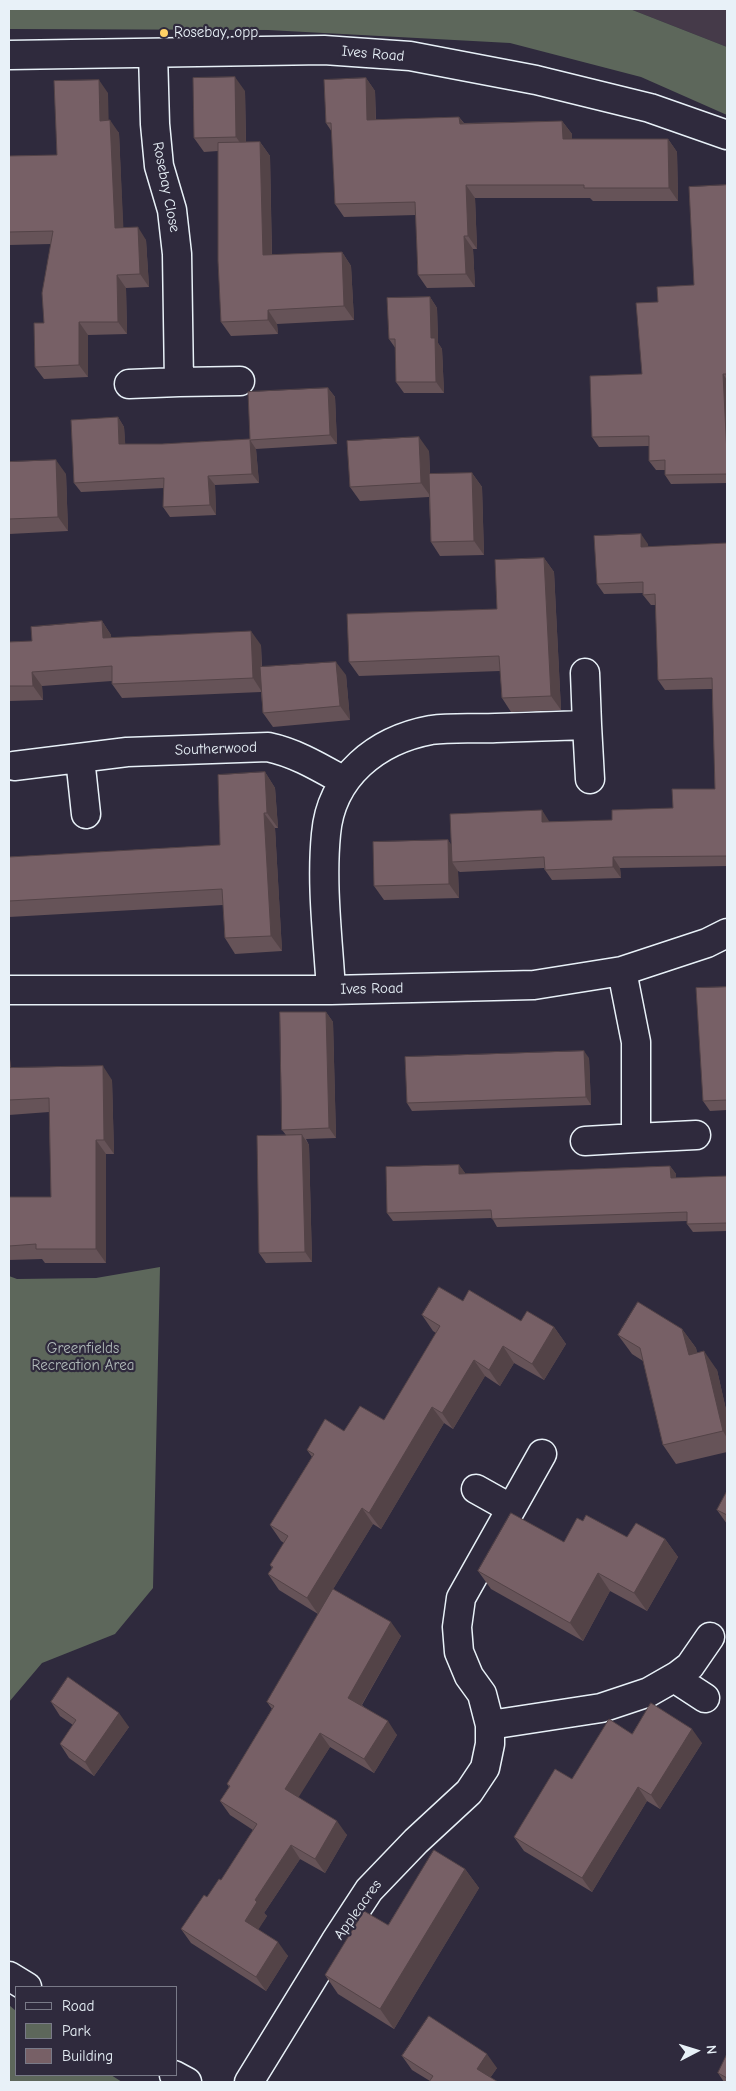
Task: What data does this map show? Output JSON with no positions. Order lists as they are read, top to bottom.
{
  "streets": {
    "street": [
      "Ives Road",
      "Rosebay Close",
      "Southerwood",
      "Appleacres"
    ]
  },
  "crossings": [
    ["Ives Road", "Rosebay Close"]
  ],
  "parks": ["Greenfields Recreation Area"],
  "places": ["Rosebay, opp"],
  "legend": ["Road", "Park", "Building"],
  "north": "right"
}
